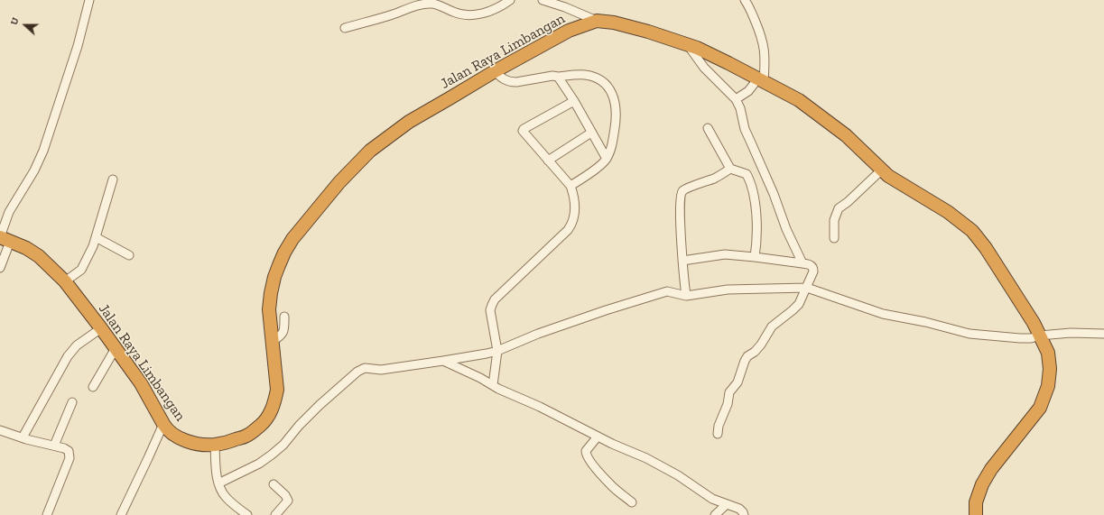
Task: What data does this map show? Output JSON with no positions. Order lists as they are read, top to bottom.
{
  "streets": {
    "highway": ["Jalan Raya Limbangan"]
  },
  "north": "left"
}
